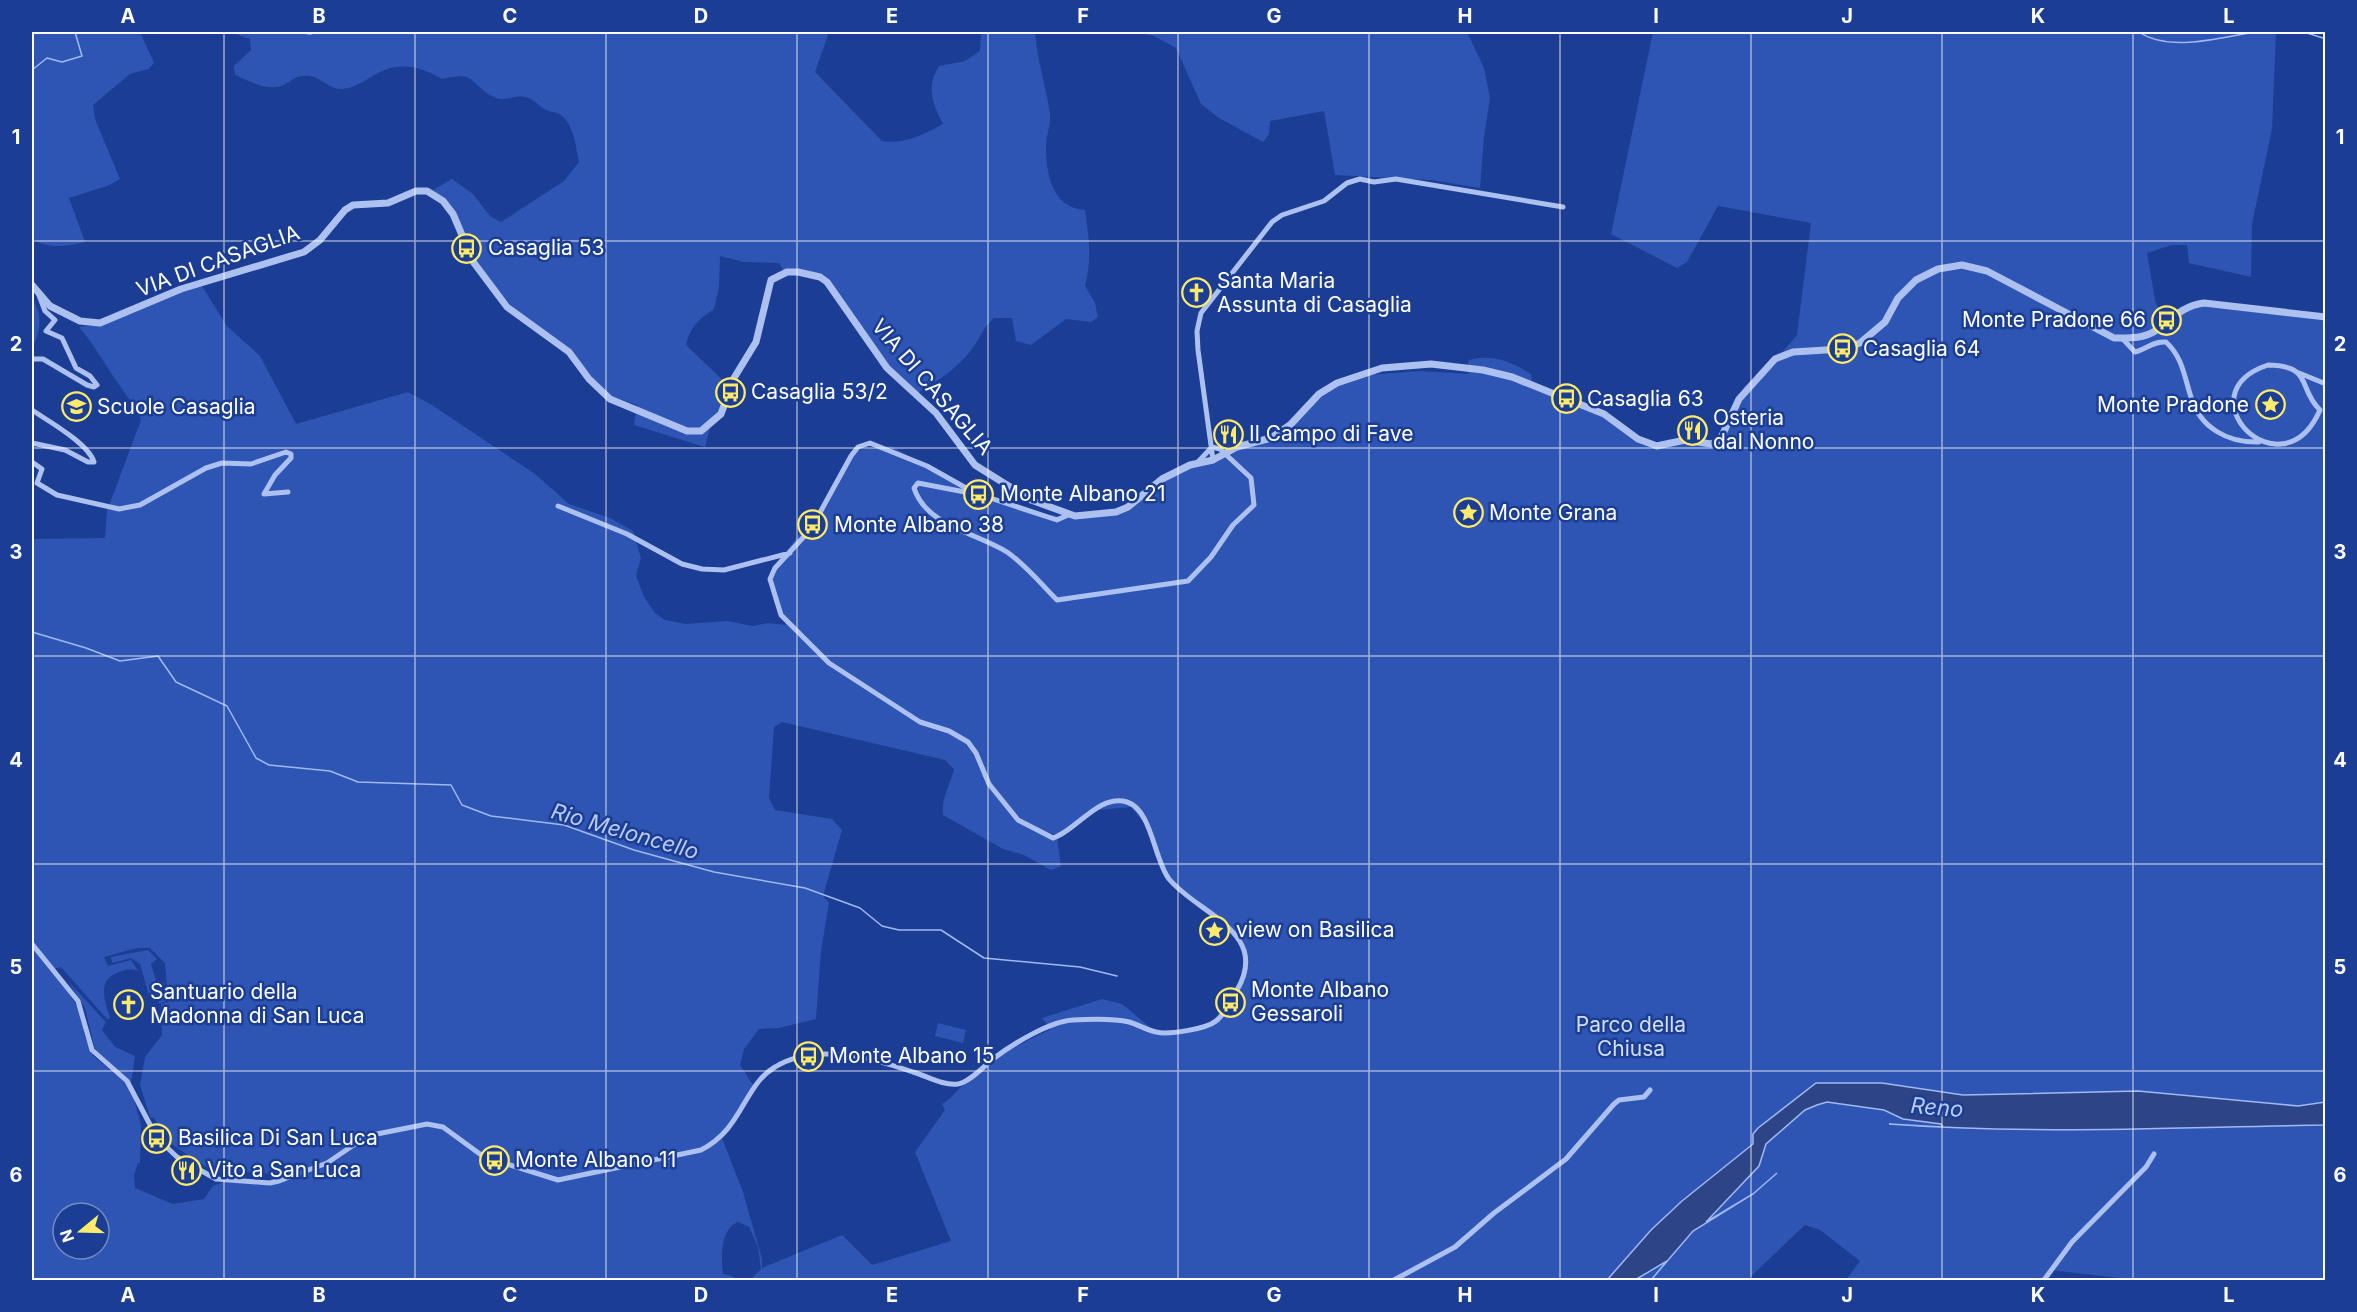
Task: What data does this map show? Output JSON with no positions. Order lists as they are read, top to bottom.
{
  "streets": {
    "street": ["VIA DI CASAGLIA"]
  },
  "water": ["Rio Meloncello", "Reno"],
  "parks": ["Parco della Chiusa"],
  "places": {
    "bus stop": [
      "Casaglia 53",
      "Monte Pradone 66",
      "Casaglia 64",
      "Casaglia 53/2",
      "Casaglia 63",
      "Monte Albano 21",
      "Monte Albano 38",
      "Monte Albano Gessaroli",
      "Monte Albano 15",
      "Basilica Di San Luca",
      "Monte Albano 11"
    ],
    "church": ["Santa Maria Assunta di Casaglia", "Santuario della Madonna di San Luca"],
    "place": ["Monte Pradone", "Monte Grana", "view on Basilica"],
    "school or university": ["Scuole Casaglia"],
    "restaurant": ["Osteria dal Nonno", "Il Campo di Fave", "Vito a San Luca"]
  },
  "north": "left",
  "grid": {
    "columns": [
      "A",
      "B",
      "C",
      "D",
      "E",
      "F",
      "G",
      "H",
      "I",
      "J",
      "K",
      "L"
    ],
    "rows": [
      "1",
      "2",
      "3",
      "4",
      "5",
      "6"
    ]
  }
}
